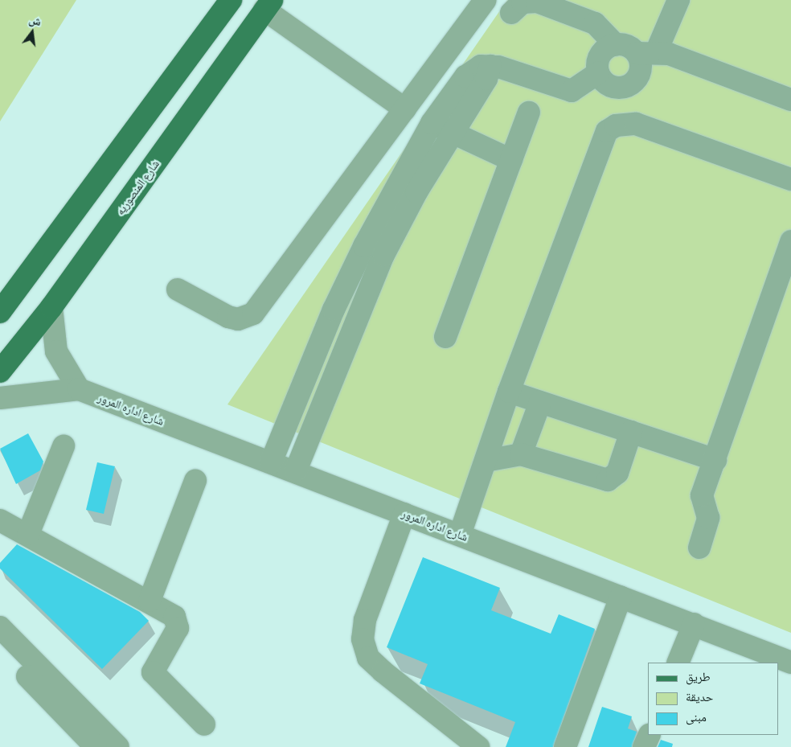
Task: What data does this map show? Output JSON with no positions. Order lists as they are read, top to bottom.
{
  "streets": {
    "main road": ["شارع المنصوريه"],
    "street": ["شارع اداره المرور"]
  },
  "legend": ["طريق", "حديقة", "مبنى"],
  "north": "top"
}
